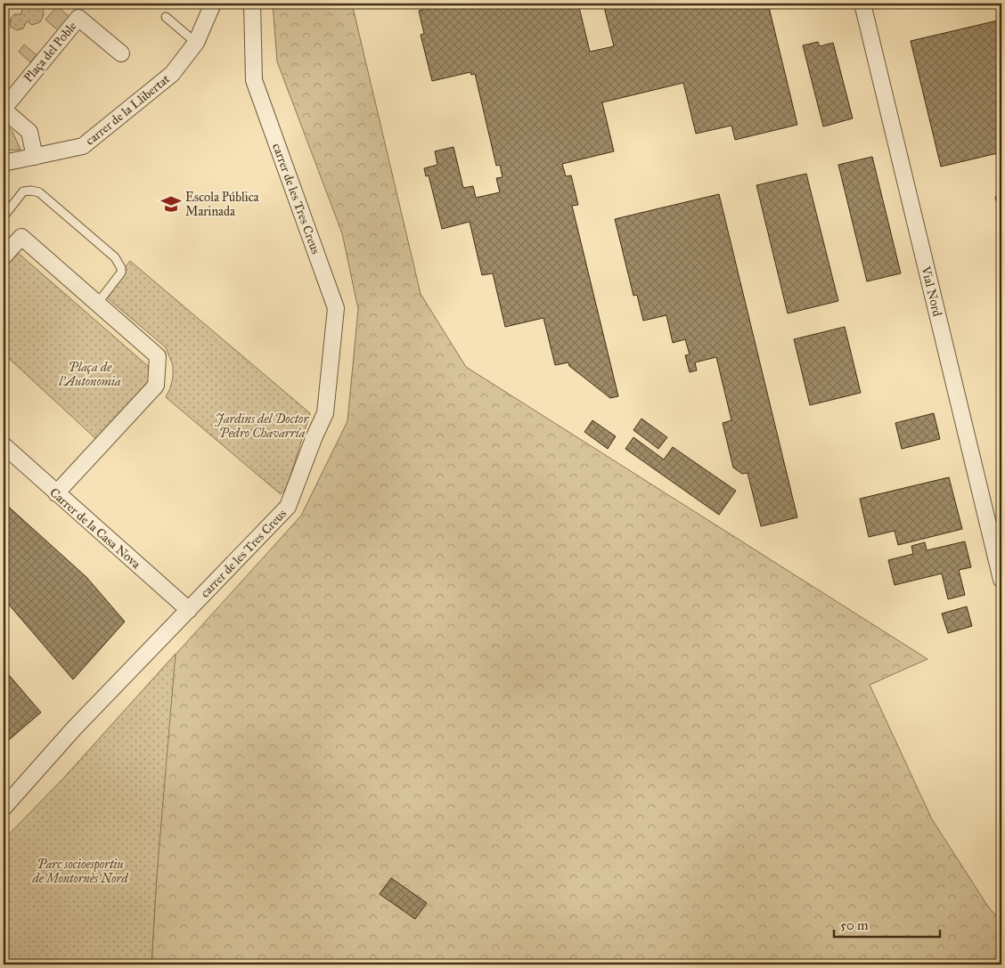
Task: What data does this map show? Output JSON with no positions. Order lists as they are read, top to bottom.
{
  "streets": {
    "street": [
      "Plaça del Poble",
      "carrer de la Llibertat",
      "carrer de les Tres Creus",
      "Vial Nord",
      "Carrer de la Casa Nova"
    ]
  },
  "crossings": [
    ["Plaça del Poble", "carrer de la Llibertat"],
    ["carrer de les Tres Creus", "Carrer de la Casa Nova"]
  ],
  "parks": ["Plaça de l'Autonomia", "Jardins del Doctor Pedro Chavarría", "Parc socioesportiu de Montornès Nord"],
  "places": {
    "school or university": ["Escola Pública Marinada"]
  },
  "scale_bar": "50 m"
}
